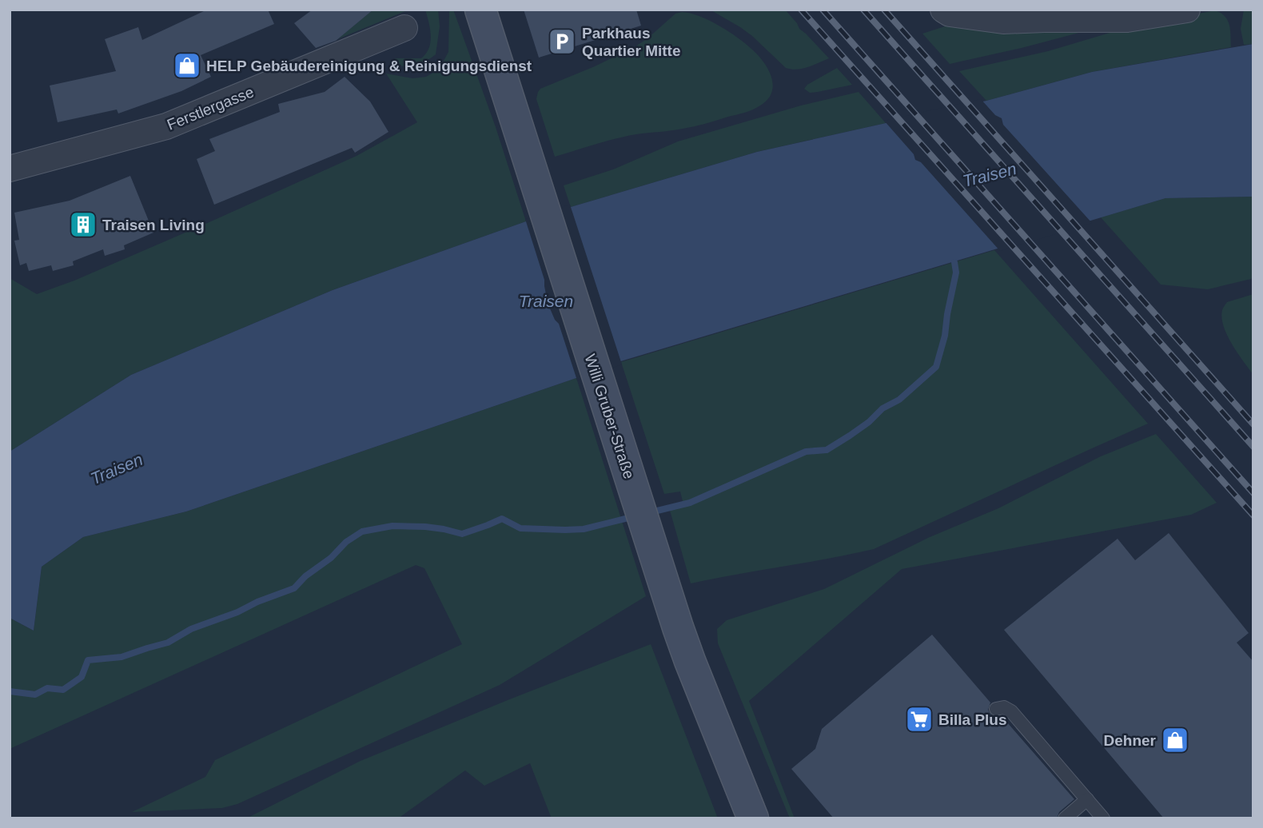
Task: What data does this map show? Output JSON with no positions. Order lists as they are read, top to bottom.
{
  "streets": {
    "street": ["Ferstlergasse", "Willi Gruber-Straße"]
  },
  "water": ["Traisen"],
  "places": {
    "parking": ["Parkhaus Quartier Mitte"],
    "shop": ["HELP Gebäudereinigung & Reinigungsdienst", "Dehner"],
    "building": ["Traisen Living"],
    "supermarket": ["Billa Plus"]
  }
}
